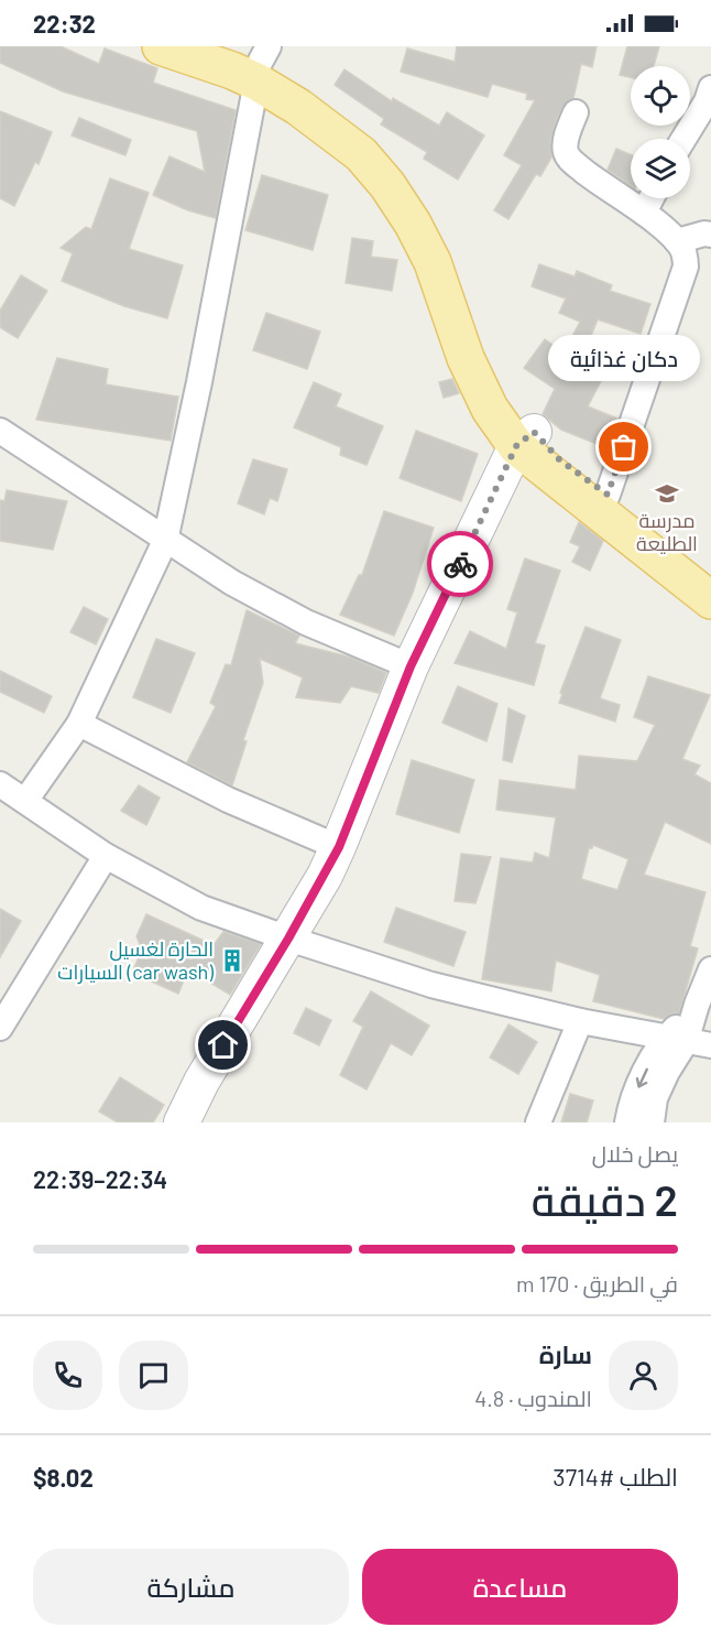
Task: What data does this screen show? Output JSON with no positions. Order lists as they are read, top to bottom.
{
  "places": {
    "other": ["دكان غذائية"],
    "school or university": ["مدرسة الطليعة"],
    "building": ["الحارة لغسيل السيارات (car wash)"]
  },
  "page": {
    "status": "22:32",
    "bubble": "دكان غذائية",
    "heading": ["2 دقيقة", "يصل خلال", "22:34–22:39"],
    "panel": [
      "سارة",
      "المندوب · 4.8",
      "الطلب #3714",
      "$8.02"
    ],
    "bar": "في الطريق · 170 m",
    "buttons": ["مساعدة", "مشاركة"]
  }
}
